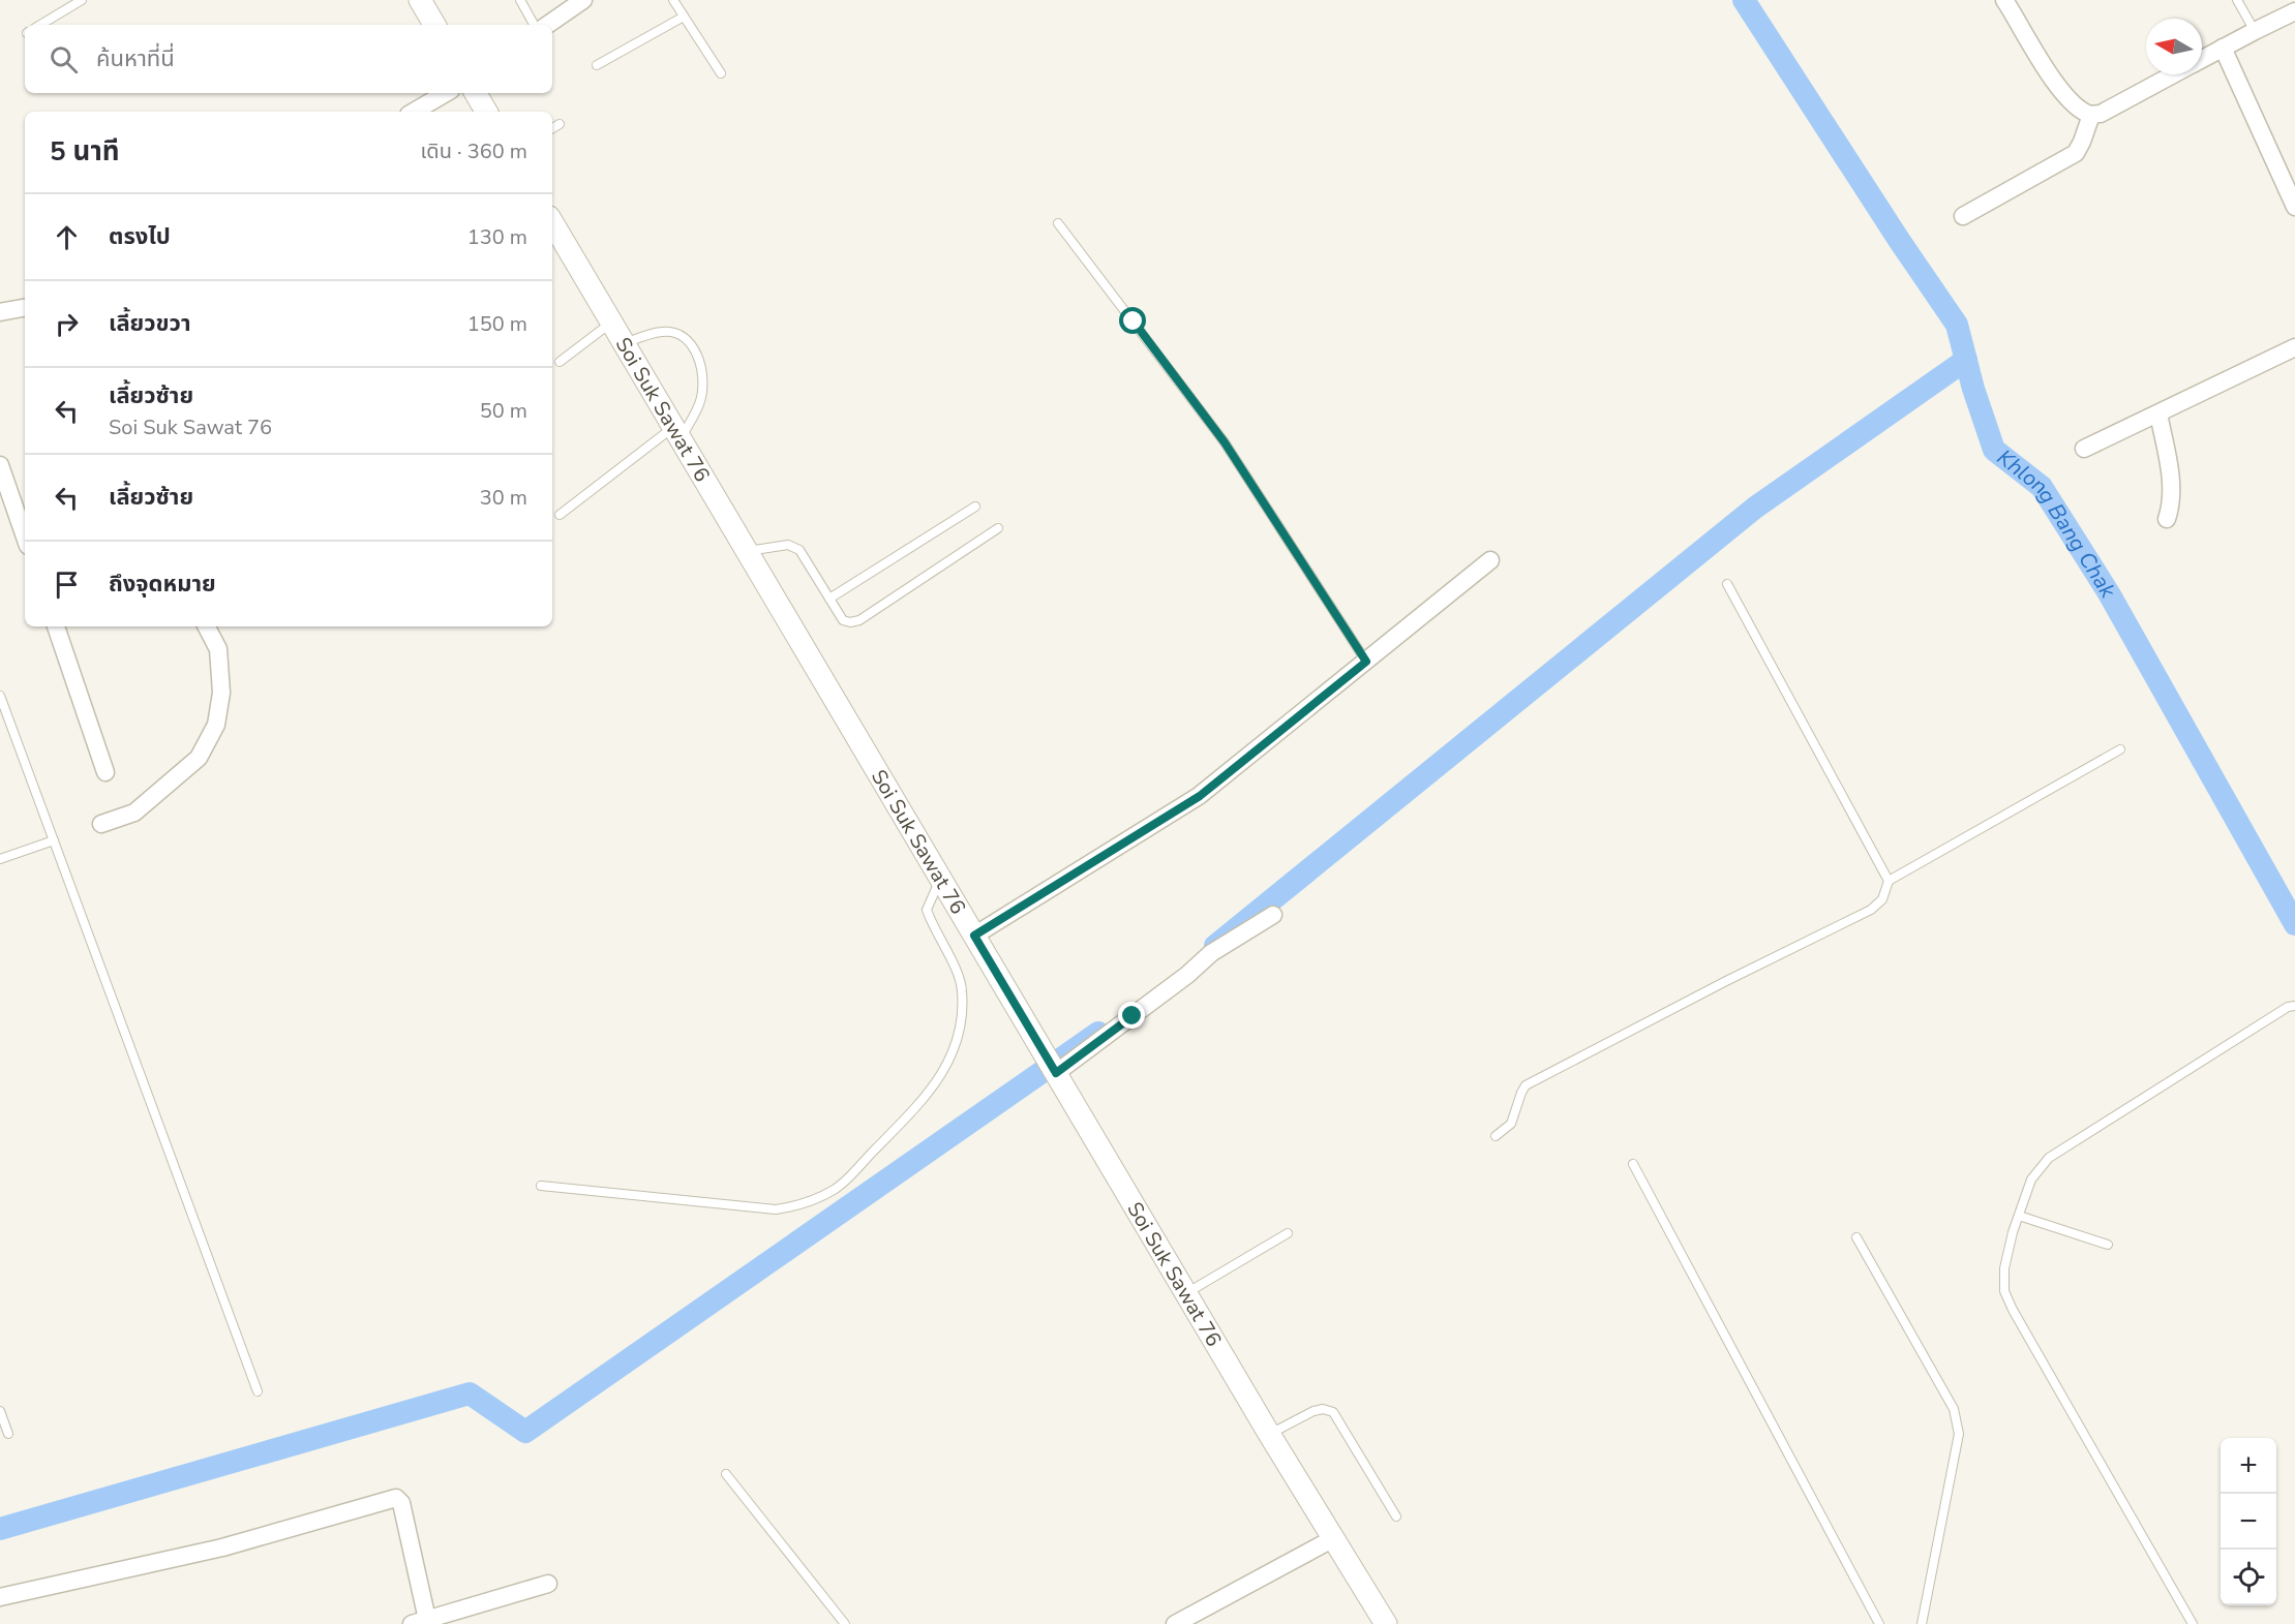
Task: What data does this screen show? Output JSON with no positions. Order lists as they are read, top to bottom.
{
  "streets": {
    "street": ["Soi Suk Sawat 76"]
  },
  "water": ["Khlong Bang Chak"],
  "north": "left",
  "page": {
    "search": "ค้นหาที่นี่",
    "heading": ["5 นาที", "เดิน · 360 m"],
    "list": [
      ["ตรงไป", "130 m"],
      ["เลี้ยวขวา", "150 m"],
      ["เลี้ยวซ้าย", "Soi Suk Sawat 76", "50 m"],
      ["เลี้ยวซ้าย", "30 m"],
      "ถึงจุดหมาย"
    ],
    "map_buttons": ["+", "−"]
  }
}
